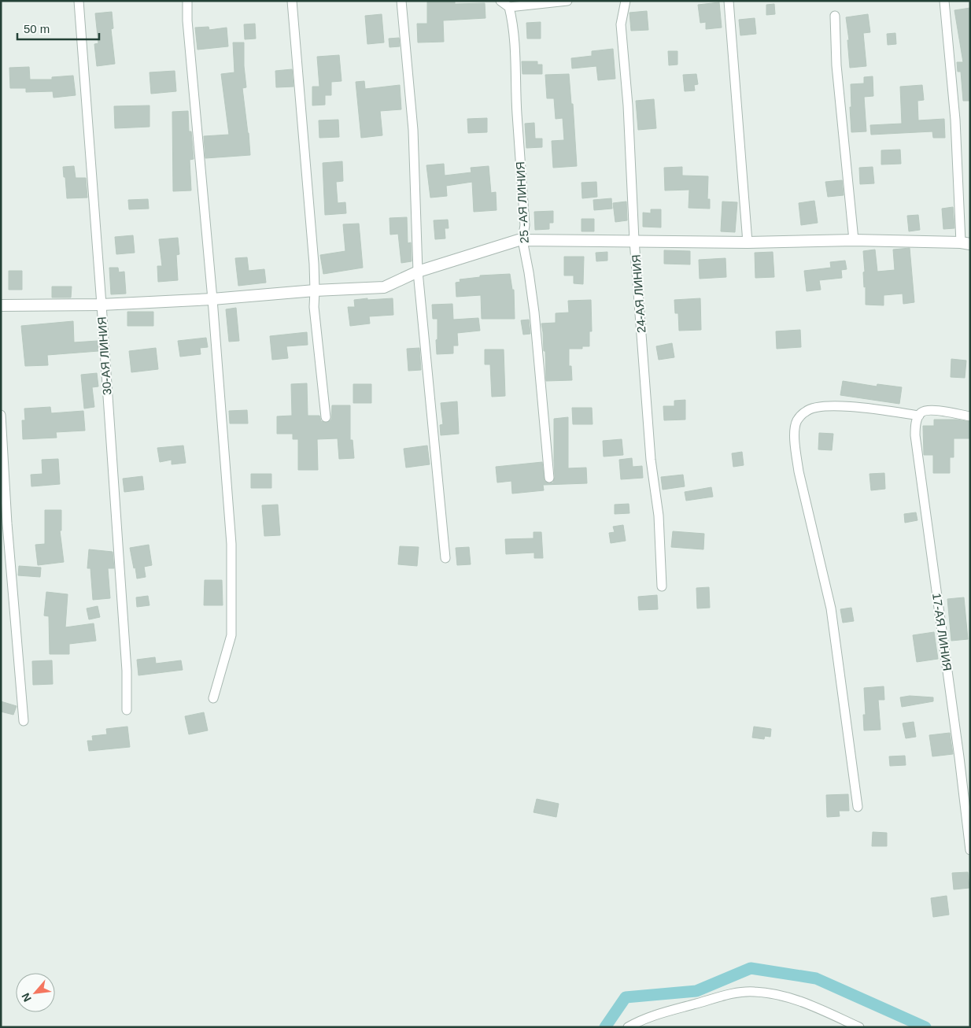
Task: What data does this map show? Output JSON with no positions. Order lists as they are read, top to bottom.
{
  "streets": {
    "street": [
      "25 -АЯ ЛИНИЯ",
      "24-АЯ ЛИНИЯ",
      "30-АЯ ЛИНИЯ",
      "17-АЯ ЛИНИЯ"
    ]
  },
  "scale_bar": "50 m",
  "north": "bottom left"
}
